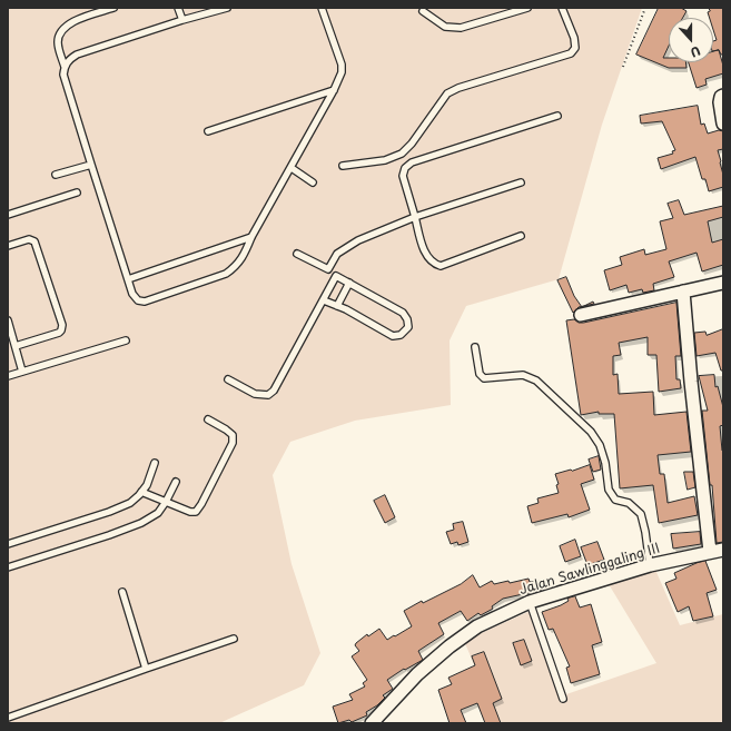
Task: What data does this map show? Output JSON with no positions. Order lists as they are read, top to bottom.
{
  "streets": {
    "street": ["Jalan Sawlinggaling III"]
  },
  "north": "bottom"
}
